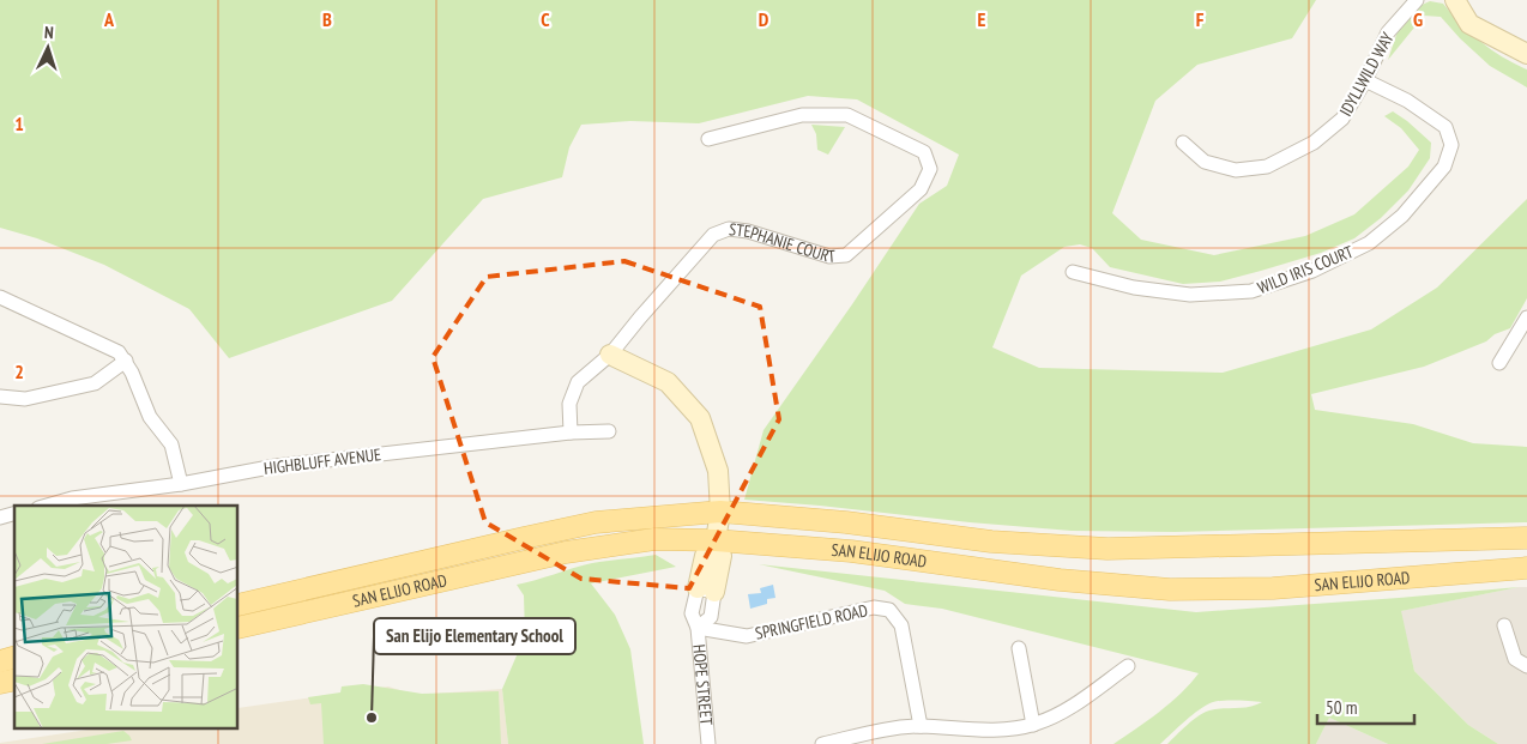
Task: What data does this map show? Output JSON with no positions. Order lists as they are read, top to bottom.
{
  "streets": {
    "main road": ["SAN ELIJO ROAD"],
    "street": [
      "IDYLLWILD WAY",
      "STEPHANIE COURT",
      "WILD IRIS COURT",
      "HIGHBLUFF AVENUE",
      "SPRINGFIELD ROAD",
      "HOPE STREET"
    ]
  },
  "crossings": [
    ["IDYLLWILD WAY", "WILD IRIS COURT"],
    ["STEPHANIE COURT", "HIGHBLUFF AVENUE"],
    ["SAN ELIJO ROAD", "HOPE STREET"],
    ["SPRINGFIELD ROAD", "HOPE STREET"]
  ],
  "places": ["San Elijo Elementary School"],
  "scale_bar": "50 m",
  "north": "top",
  "grid": {
    "columns": [
      "A",
      "B",
      "C",
      "D",
      "E",
      "F",
      "G"
    ],
    "rows": ["1", "2"]
  }
}
